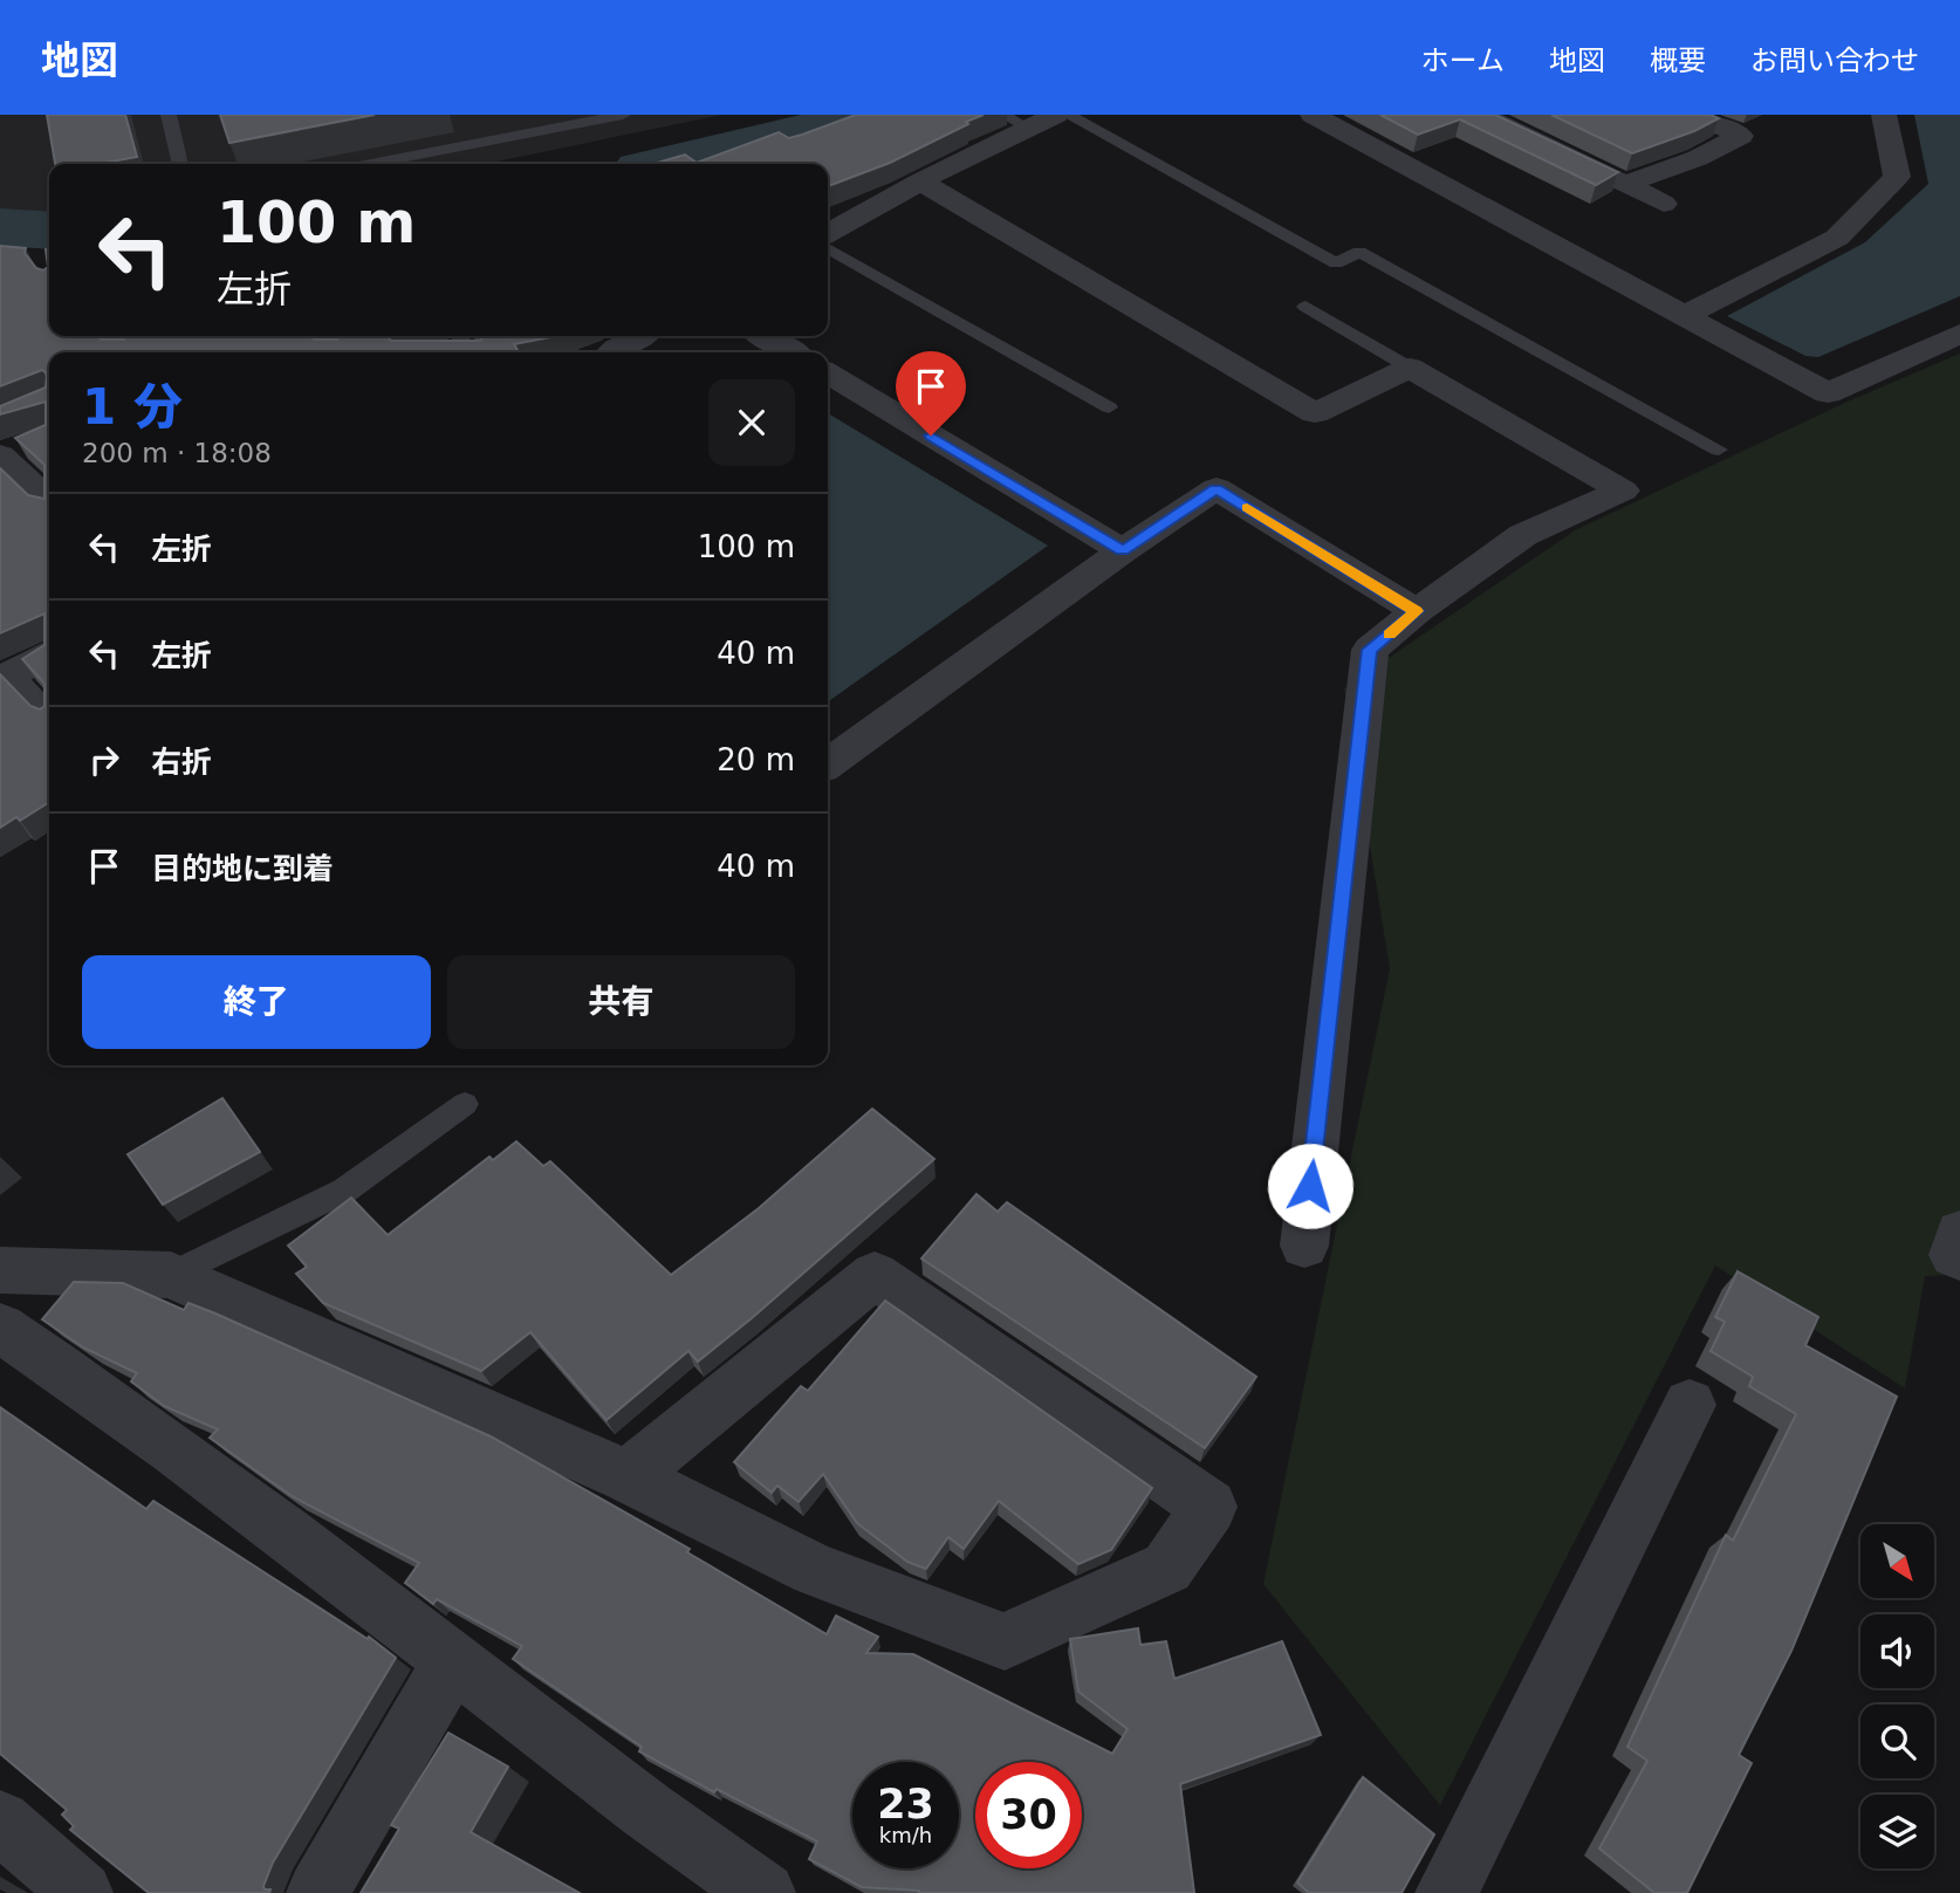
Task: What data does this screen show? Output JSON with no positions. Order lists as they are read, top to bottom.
{
  "north": "bottom right",
  "page": {
    "header": "地図",
    "nav": [
      "ホーム",
      "地図",
      "概要",
      "お問い合わせ"
    ],
    "turn": ["100 m", "左折"],
    "heading": ["1 分", "200 m · 18:08"],
    "list": [
      {
        "name": "左折",
        "value": "100 m"
      },
      {
        "name": "左折",
        "value": "40 m"
      },
      {
        "name": "右折",
        "value": "20 m"
      },
      {
        "name": "目的地に到着",
        "value": "40 m"
      }
    ],
    "buttons": ["終了", "共有"],
    "speed": "23 km/h",
    "limit": "30"
  }
}
